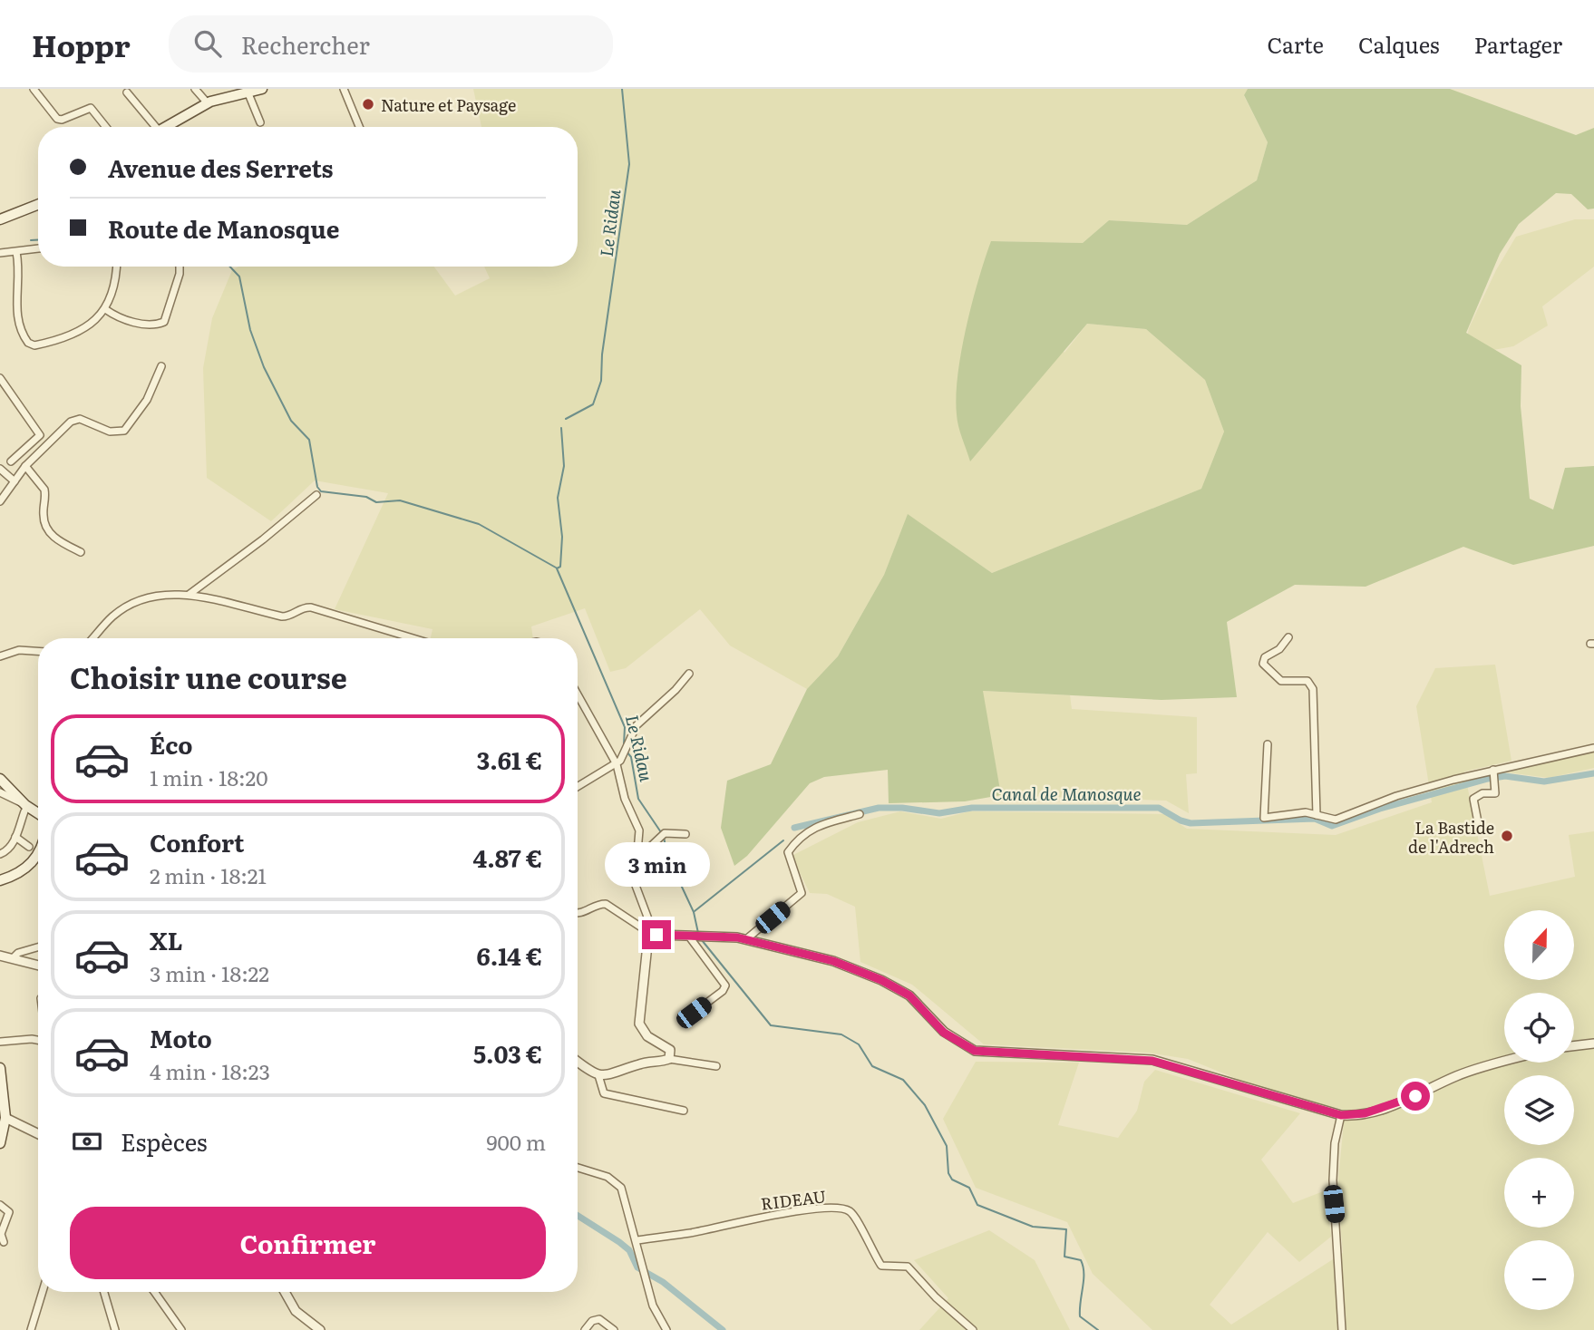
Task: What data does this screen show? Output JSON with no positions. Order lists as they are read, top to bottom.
{
  "streets": {
    "street": ["RIDEAU"]
  },
  "water": ["Le Ridau", "Canal de Manosque"],
  "places": ["Nature et Paysage", "La Bastide de l'Adrech"],
  "north": "top",
  "page": {
    "header": "Hoppr",
    "search": "Rechercher",
    "nav": ["Carte", "Calques", "Partager"],
    "banner": ["Avenue des Serrets", "Route de Manosque"],
    "heading": "Choisir une course",
    "list": [
      {
        "name": "Éco",
        "note": "1 min · 18:20",
        "value": "3.61 €"
      },
      {
        "name": "Confort",
        "note": "2 min · 18:21",
        "value": "4.87 €"
      },
      {
        "name": "XL",
        "note": "3 min · 18:22",
        "value": "6.14 €"
      },
      {
        "name": "Moto",
        "note": "4 min · 18:23",
        "value": "5.03 €"
      }
    ],
    "bubble": "3 min",
    "map_buttons": ["+", "−"],
    "pay": ["Espèces", "900 m"],
    "buttons": "Confirmer"
  }
}
